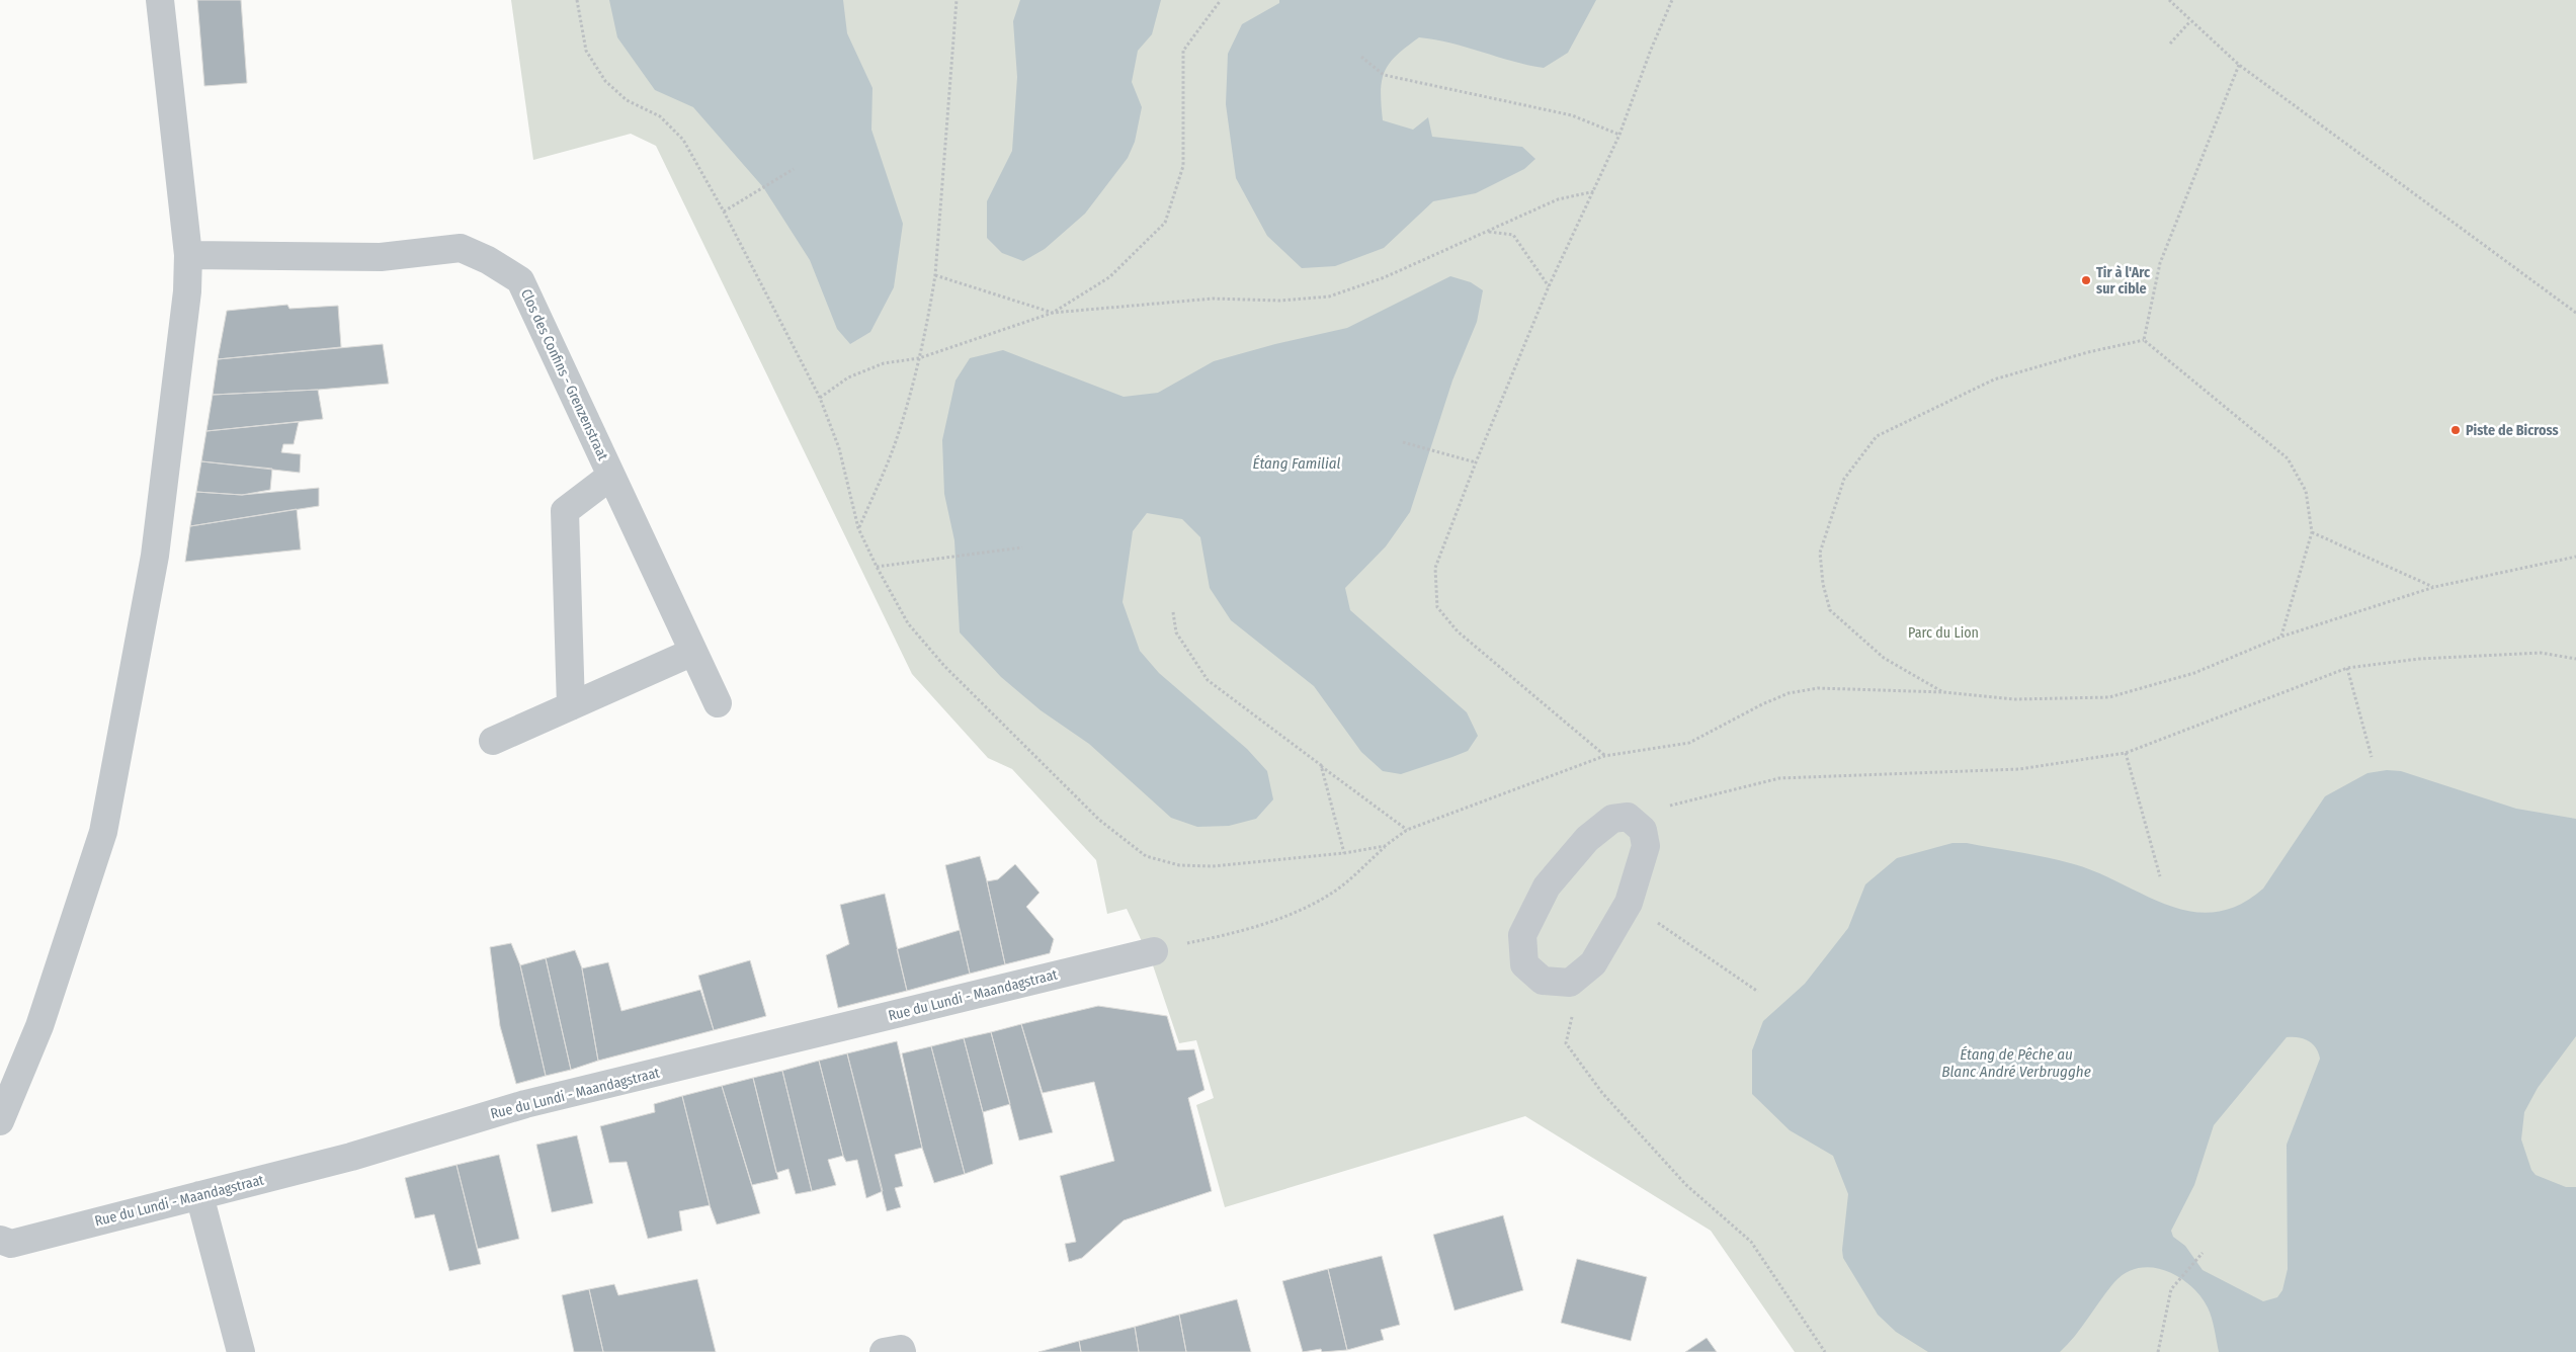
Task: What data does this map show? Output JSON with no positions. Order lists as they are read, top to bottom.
{
  "streets": {
    "street": ["Clos des Confins - Grenzenstraat", "Rue du Lundi - Maandagstraat"]
  },
  "water": ["Étang Familial", "Étang de Pêche au Blanc André Verbrugghe"],
  "parks": ["Parc du Lion"],
  "places": ["Tir à l'Arc sur cible", "Piste de Bicross"]
}
